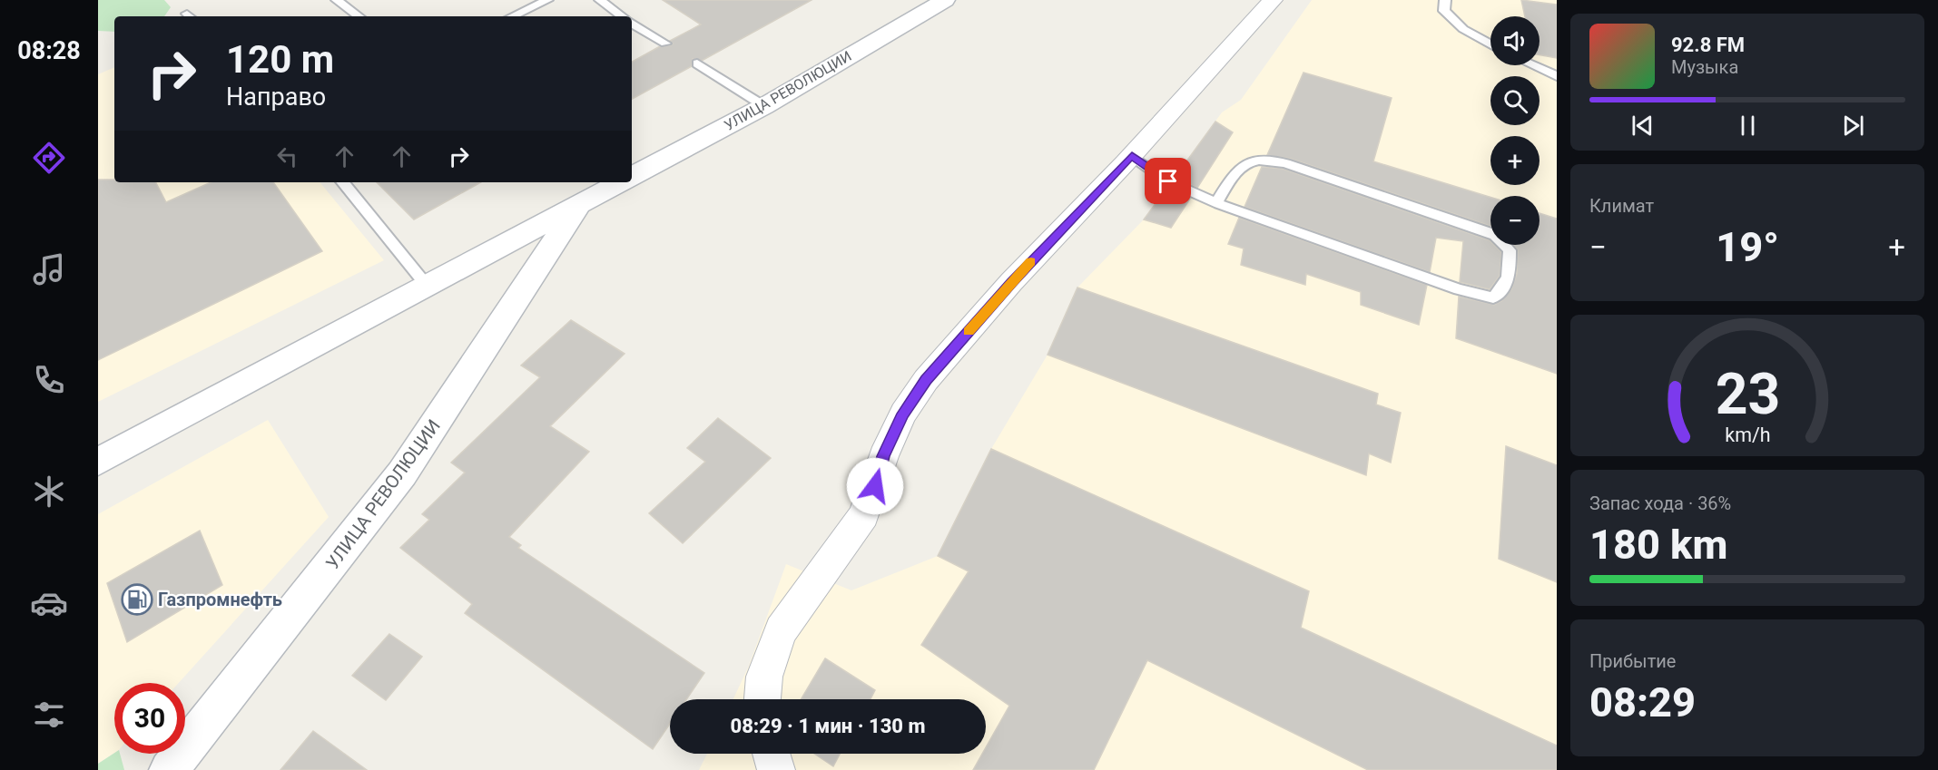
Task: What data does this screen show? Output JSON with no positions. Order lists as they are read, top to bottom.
{
  "streets": {
    "main road": ["УЛИЦА РЕВОЛЮЦИИ"]
  },
  "places": {
    "fuel station": ["Газпромнефть"]
  },
  "page": {
    "tabs": "08:28",
    "map_buttons": ["+", "−"],
    "turn": ["120 m", "Направо"],
    "song": ["92.8 FM", "Музыка"],
    "tile": [
      "Климат",
      ["Запас хода · 36%", "180 km"],
      ["Прибытие", "08:29"]
    ],
    "heat": ["−", "19°", "+"],
    "limit": "30",
    "trip": "08:29 · 1 мин · 130 m",
    "gauge": ["23", "km/h"]
  }
}
